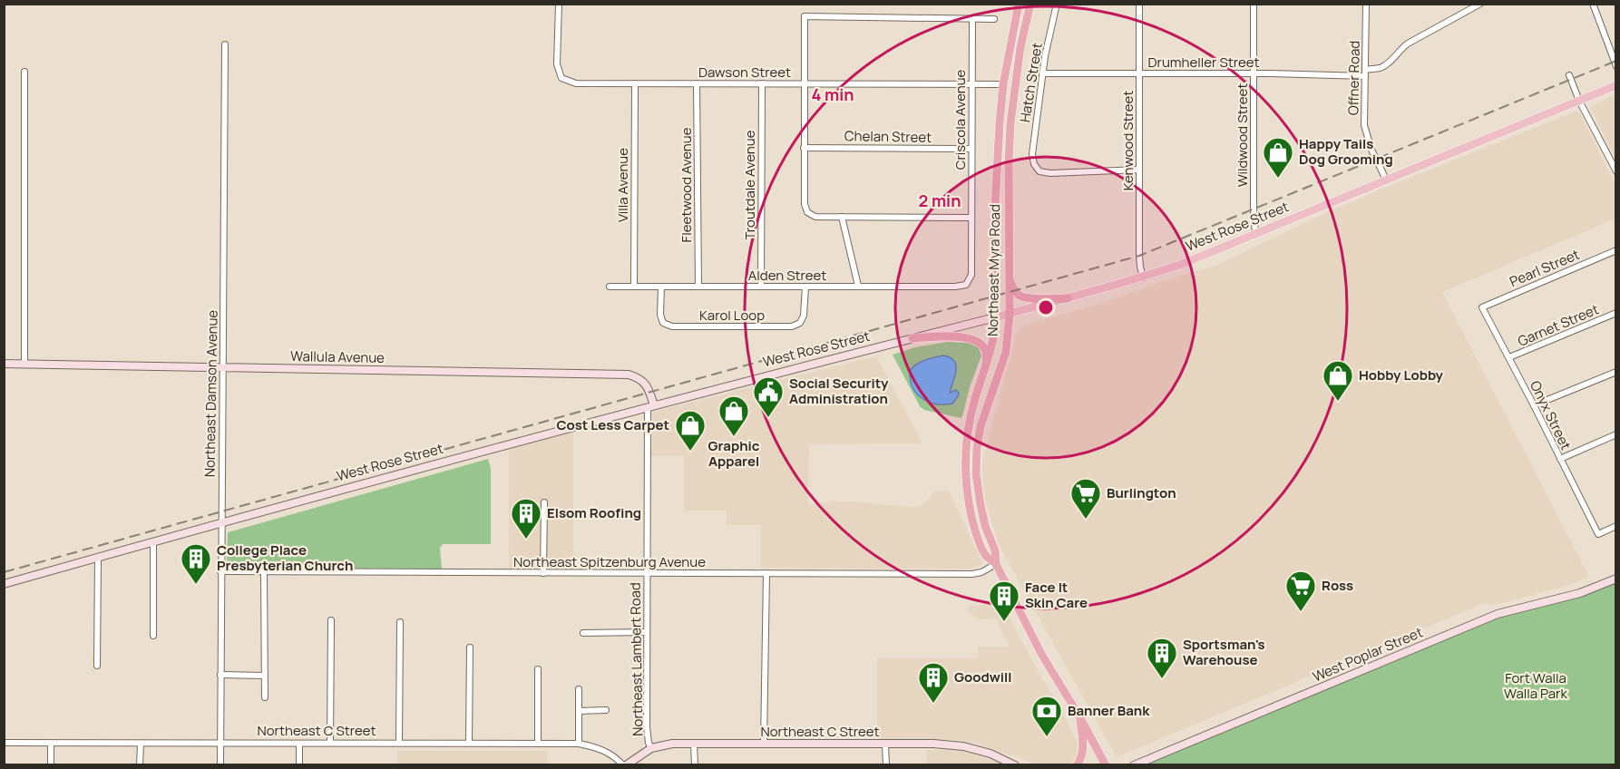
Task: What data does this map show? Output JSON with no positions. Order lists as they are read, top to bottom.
{
  "streets": {
    "highway": ["Northeast Myra Road"],
    "main road": [
      "West Rose Street",
      "Wallula Avenue",
      "West Poplar Street",
      "Northeast C Street"
    ],
    "street": [
      "Drumheller Street",
      "Dawson Street",
      "Offner Road",
      "Hatch Street",
      "Criscola Avenue",
      "Wildwood Street",
      "Chelan Street",
      "Kenwood Street",
      "Villa Avenue",
      "Fleetwood Avenue",
      "Troutdale Avenue",
      "Pearl Street",
      "Alden Street",
      "Karol Loop",
      "Garnet Street",
      "Northeast Damson Avenue",
      "Onyx Street",
      "Northeast Spitzenburg Avenue",
      "Northeast Lambert Road"
    ]
  },
  "crossings": [
    ["Drumheller Street", "Offner Road"],
    ["Drumheller Street", "Hatch Street"],
    ["Drumheller Street", "Wildwood Street"],
    ["Drumheller Street", "Kenwood Street"],
    ["Dawson Street", "Criscola Avenue"],
    ["Dawson Street", "Villa Avenue"],
    ["Dawson Street", "Fleetwood Avenue"],
    ["Dawson Street", "Troutdale Avenue"],
    ["Dawson Street", "Northeast Myra Road"],
    ["Offner Road", "West Rose Street"],
    ["Hatch Street", "Kenwood Street"],
    ["Criscola Avenue", "Chelan Street"],
    ["Criscola Avenue", "Alden Street"],
    ["Wildwood Street", "West Rose Street"],
    ["Kenwood Street", "West Rose Street"],
    ["Villa Avenue", "Alden Street"],
    ["Fleetwood Avenue", "Alden Street"],
    ["Troutdale Avenue", "Alden Street"],
    ["West Rose Street", "Northeast Myra Road"],
    ["West Rose Street", "Wallula Avenue"],
    ["West Rose Street", "Northeast Damson Avenue"],
    ["West Rose Street", "Northeast Lambert Road"],
    ["Pearl Street", "Onyx Street"],
    ["Northeast Myra Road", "Northeast Spitzenburg Avenue"],
    ["Alden Street", "Karol Loop"],
    ["Garnet Street", "Onyx Street"],
    ["Wallula Avenue", "Northeast Damson Avenue"],
    ["Wallula Avenue", "Northeast Lambert Road"],
    ["Northeast Damson Avenue", "Northeast Spitzenburg Avenue"],
    ["Northeast Damson Avenue", "Northeast C Street"],
    ["Northeast Spitzenburg Avenue", "Northeast Lambert Road"],
    ["Northeast Lambert Road", "Northeast C Street"]
  ],
  "parks": ["Fort Walla Walla Park"],
  "places": {
    "shop": [
      "Happy Tails Dog Grooming",
      "Hobby Lobby",
      "Graphic Apparel",
      "Cost Less Carpet"
    ],
    "public building": ["Social Security Administration"],
    "supermarket": ["Burlington", "Ross"],
    "building": [
      "Elsom Roofing",
      "College Place Presbyterian Church",
      "Face It Skin Care",
      "Sportsman's Warehouse",
      "Goodwill"
    ],
    "bank": ["Banner Bank"]
  },
  "rings": ["4 min", "2 min"]
}
